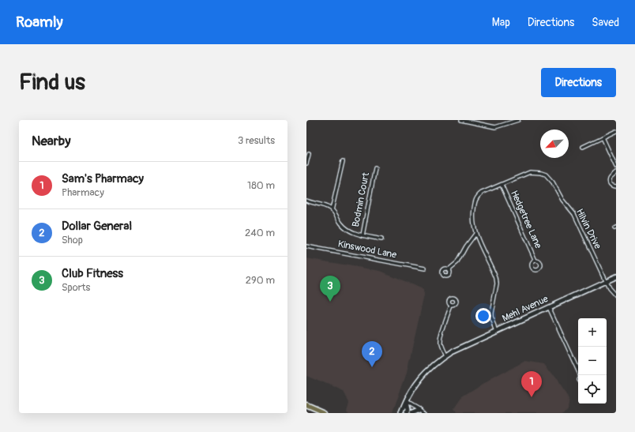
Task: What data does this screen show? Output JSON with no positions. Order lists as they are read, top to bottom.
{
  "streets": {
    "street": [
      "Bodmin Court",
      "Hedgetree Lane",
      "Hilvin Drive",
      "Kinswood Lane",
      "Mehl Avenue"
    ]
  },
  "crossings": [
    ["Hedgetree Lane", "Hilvin Drive"],
    ["Hilvin Drive", "Mehl Avenue"]
  ],
  "north": "bottom left",
  "page": {
    "header": "Roamly",
    "nav": ["Map", "Directions", "Saved"],
    "buttons": "Directions",
    "title": "Find us",
    "heading": ["Nearby", "3 results"],
    "list": [
      {
        "mark": "1",
        "name": "Sam's Pharmacy",
        "note": "Pharmacy",
        "value": "180 m"
      },
      {
        "mark": "2",
        "name": "Dollar General",
        "note": "Shop",
        "value": "240 m"
      },
      {
        "mark": "3",
        "name": "Club Fitness",
        "note": "Sports",
        "value": "290 m"
      }
    ],
    "pins": ["3", "2", "1"],
    "map_buttons": ["+", "−"]
  }
}
